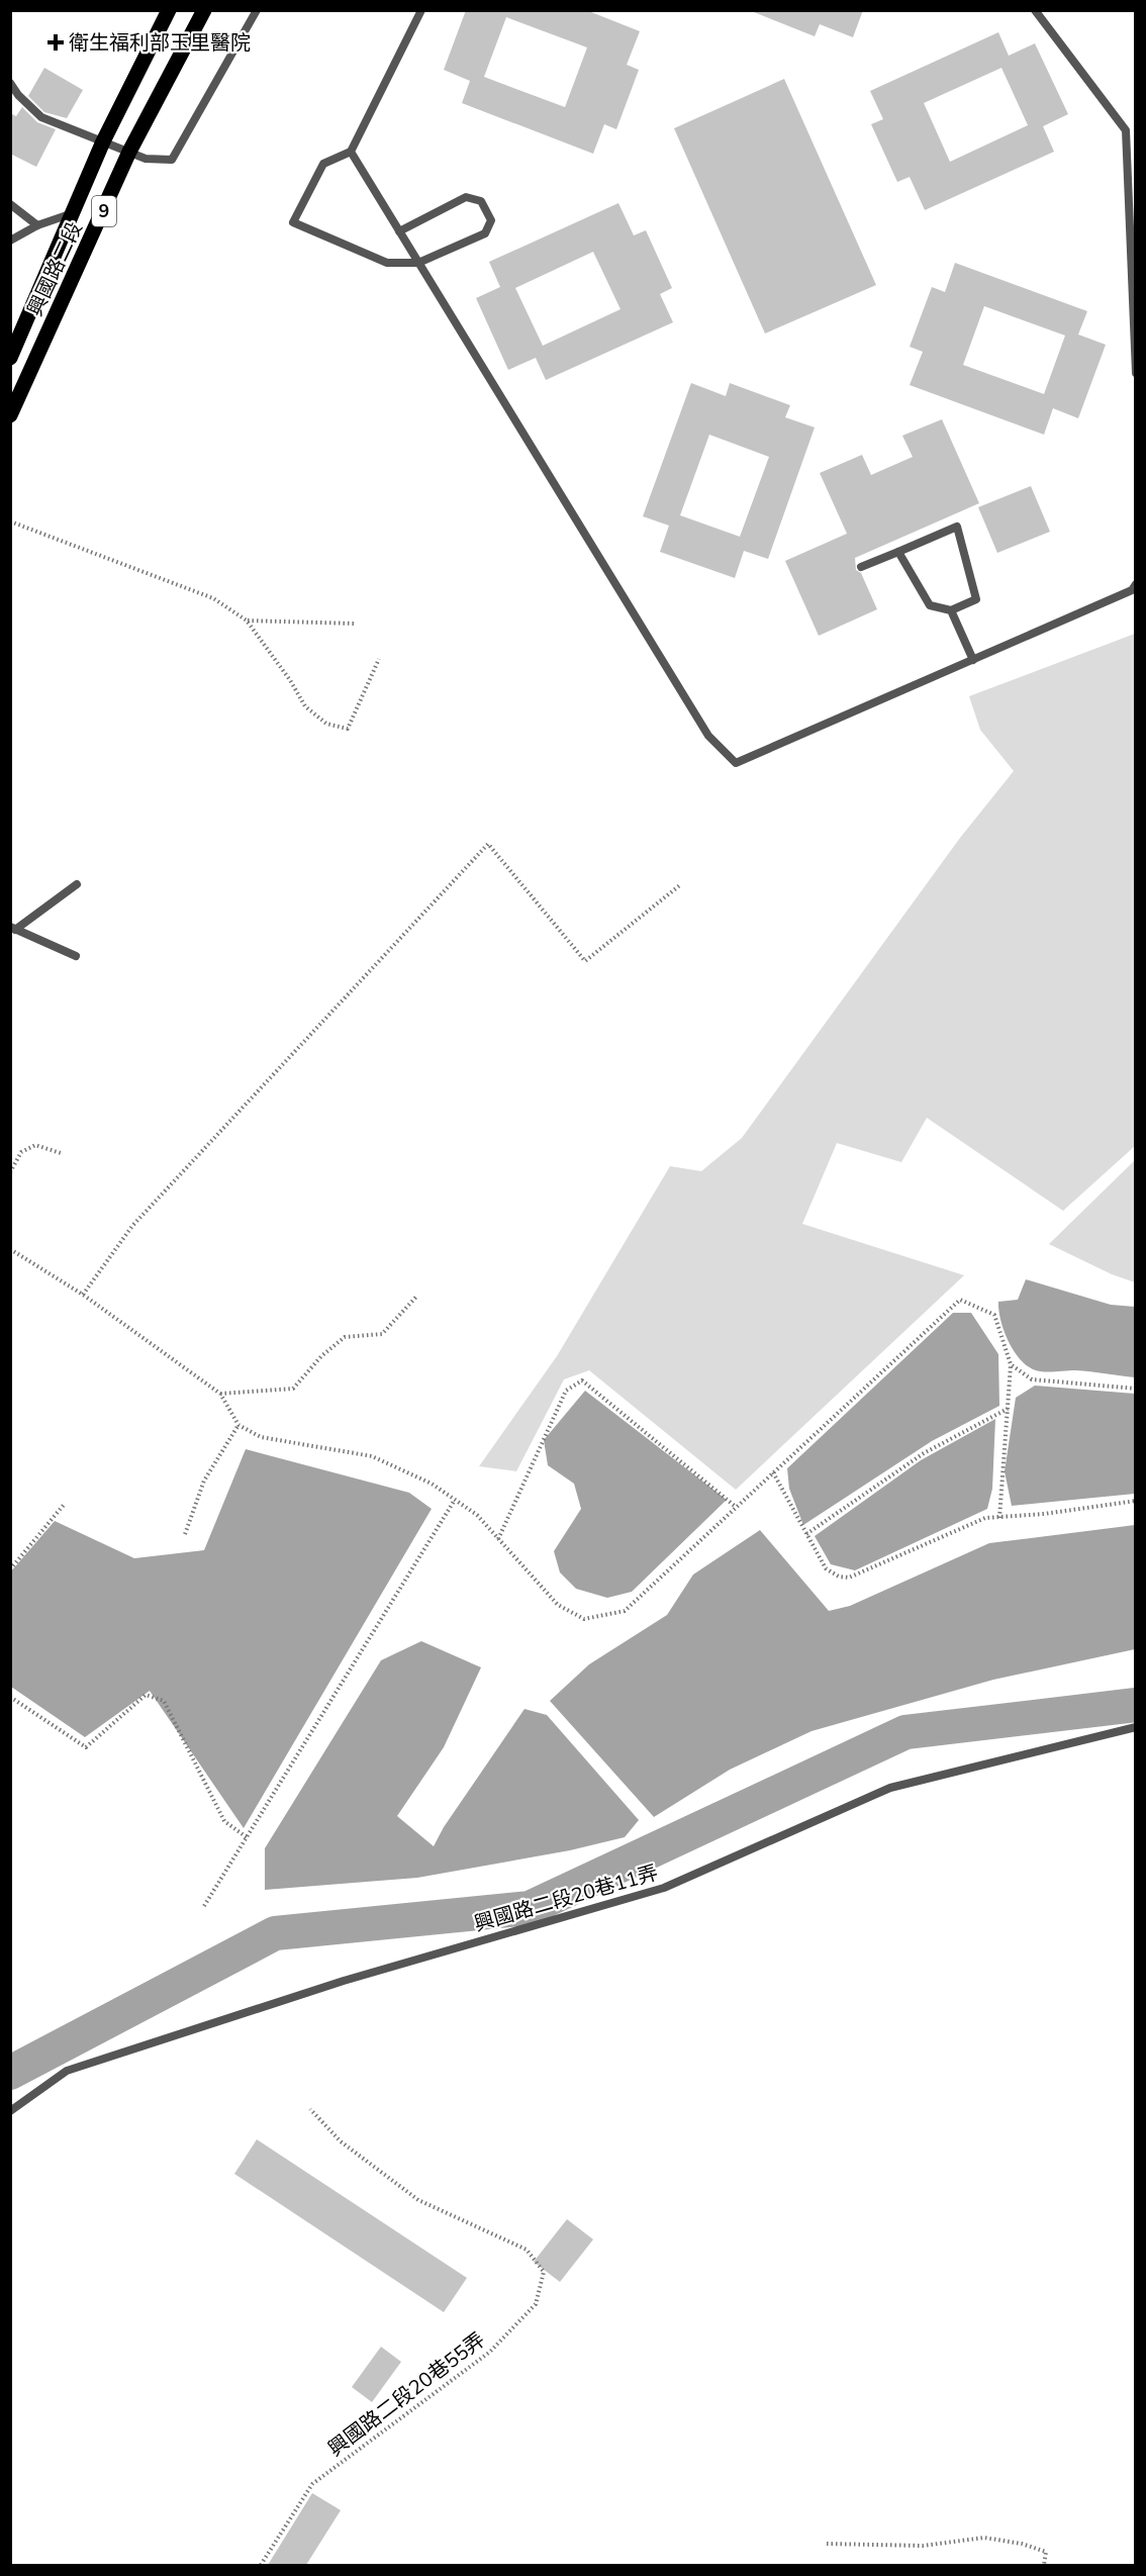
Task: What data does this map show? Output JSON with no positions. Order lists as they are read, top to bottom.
{
  "streets": {
    "main road": ["9", "興國路二段"],
    "lane": ["興國路二段20巷11弄"],
    "path": ["興國路二段20巷55弄"]
  },
  "places": {
    "health": ["衛生福利部玉里醫院"]
  }
}
